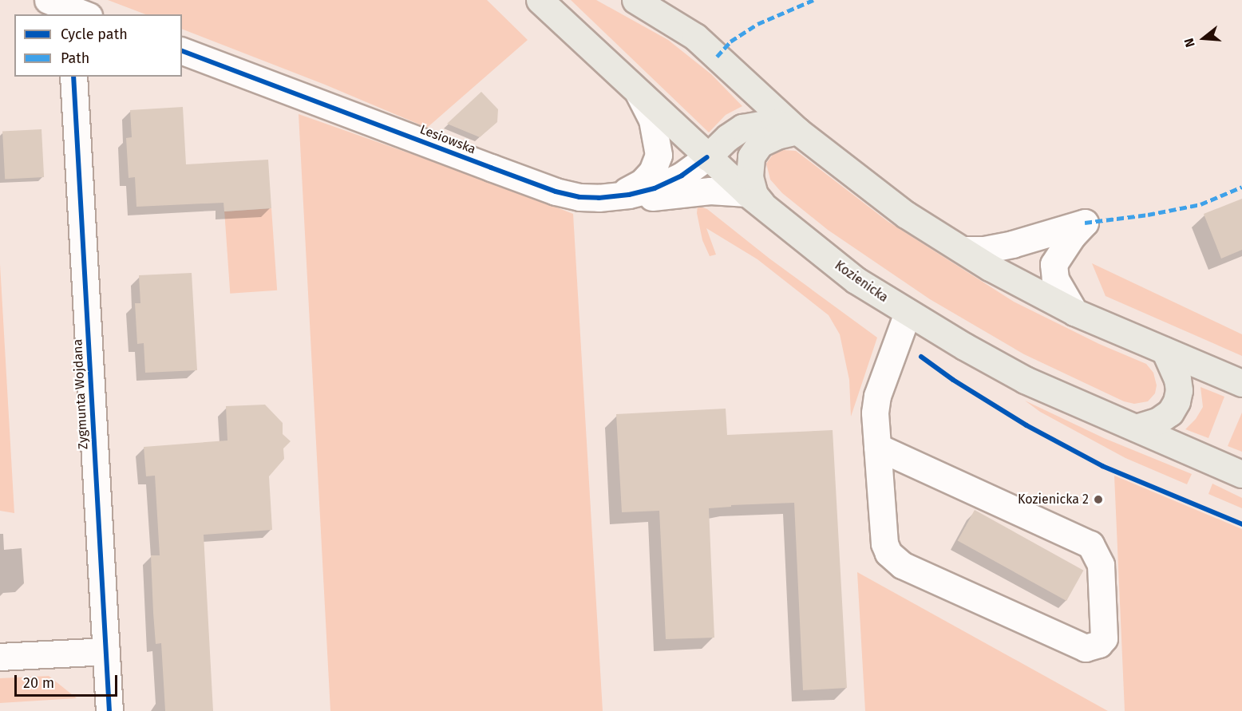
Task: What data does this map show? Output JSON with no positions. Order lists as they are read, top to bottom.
{
  "streets": {
    "main road": ["Kozienicka"],
    "street": ["Lesiowska", "Zygmunta Wojdana"]
  },
  "crossings": [
    ["Lesiowska", "Kozienicka"]
  ],
  "places": ["Kozienicka 2"],
  "legend": ["Cycle path", "Path"],
  "scale_bar": "20 m",
  "north": "left"
}
